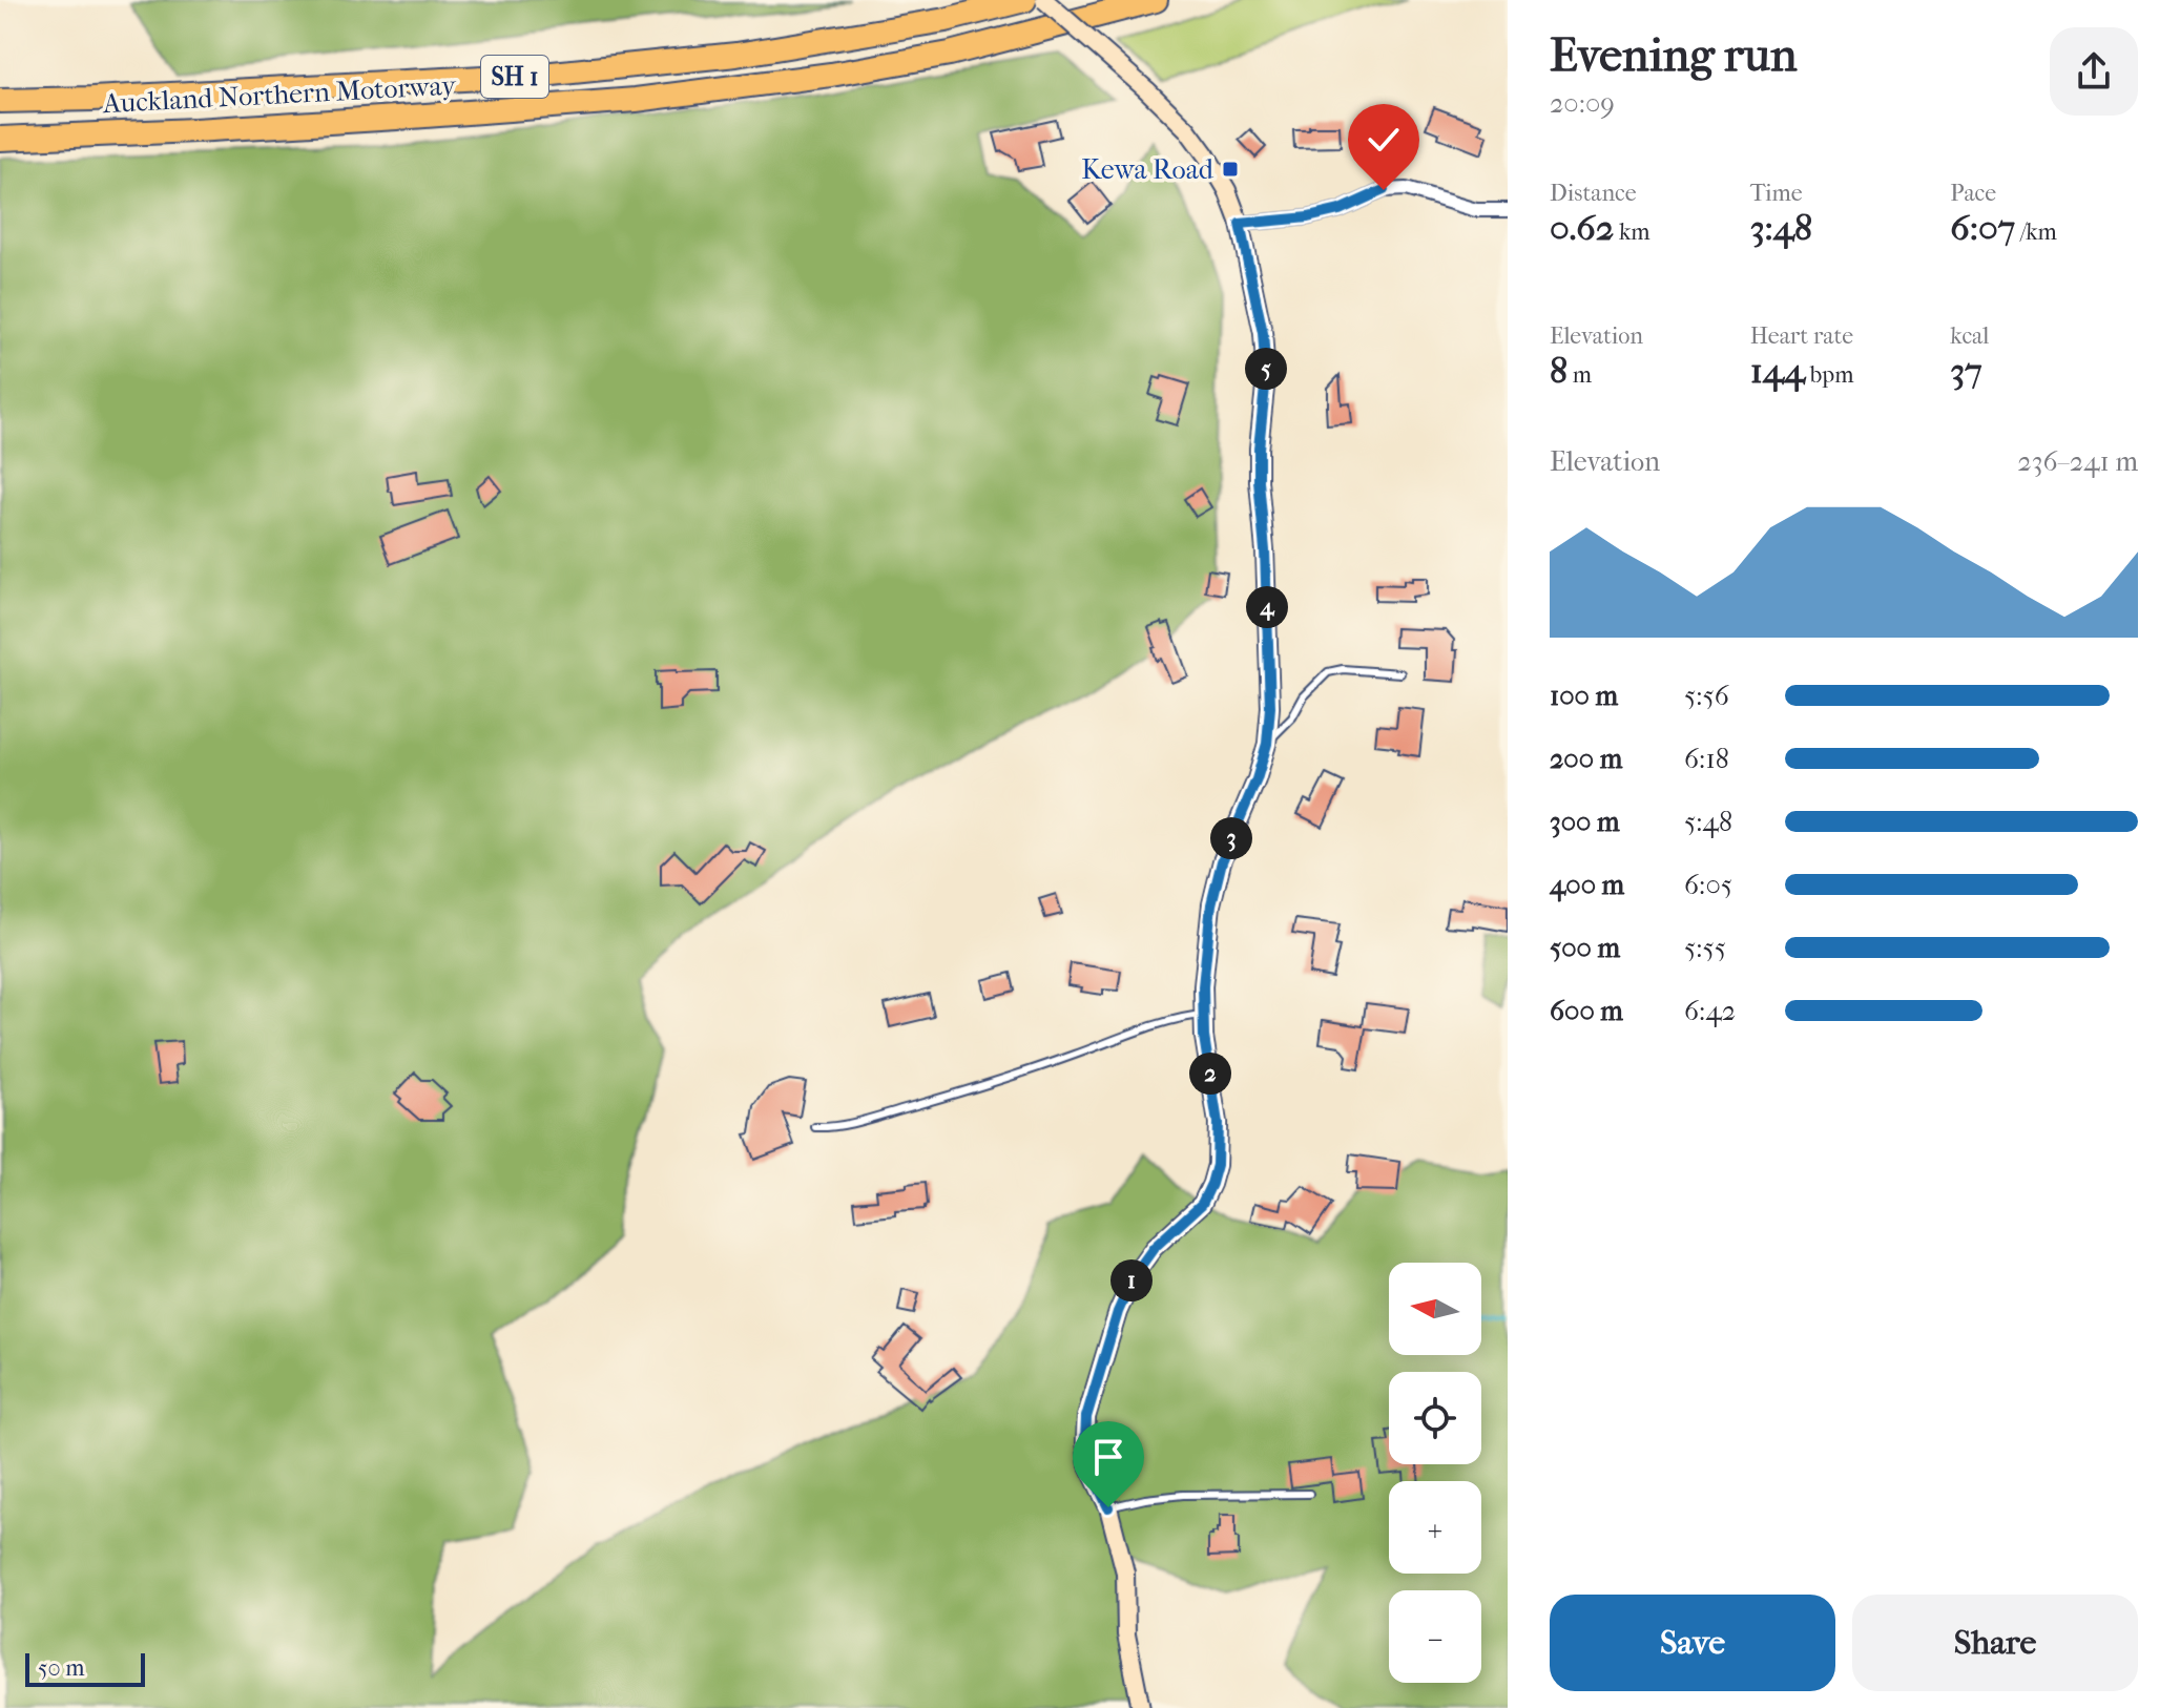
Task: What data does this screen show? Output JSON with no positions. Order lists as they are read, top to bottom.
{
  "streets": {
    "highway": ["SH 1", "Auckland Northern Motorway"]
  },
  "places": {
    "transit": ["Kewa Road"]
  },
  "scale_bar": "50 m",
  "north": "left",
  "page": {
    "heading": ["Evening run", "20:09"],
    "stats": [
      ["Distance", "0.62 km"],
      ["Time", "3:48"],
      ["Pace", "6:07 /km"],
      ["Elevation", "8 m"],
      ["Heart rate", "144 bpm"],
      ["kcal", "37"]
    ],
    "pins": [
      "5",
      "4",
      "3",
      "2",
      "1"
    ],
    "chart": ["Elevation", "236–241 m"],
    "list": [
      {
        "name": "100 m",
        "note": "5:56"
      },
      {
        "name": "200 m",
        "note": "6:18"
      },
      {
        "name": "300 m",
        "note": "5:48"
      },
      {
        "name": "400 m",
        "note": "6:05"
      },
      {
        "name": "500 m",
        "note": "5:55"
      },
      {
        "name": "600 m",
        "note": "6:42"
      }
    ],
    "map_buttons": ["+", "−"],
    "buttons": ["Save", "Share"],
    "scale": "50 m"
  }
}
